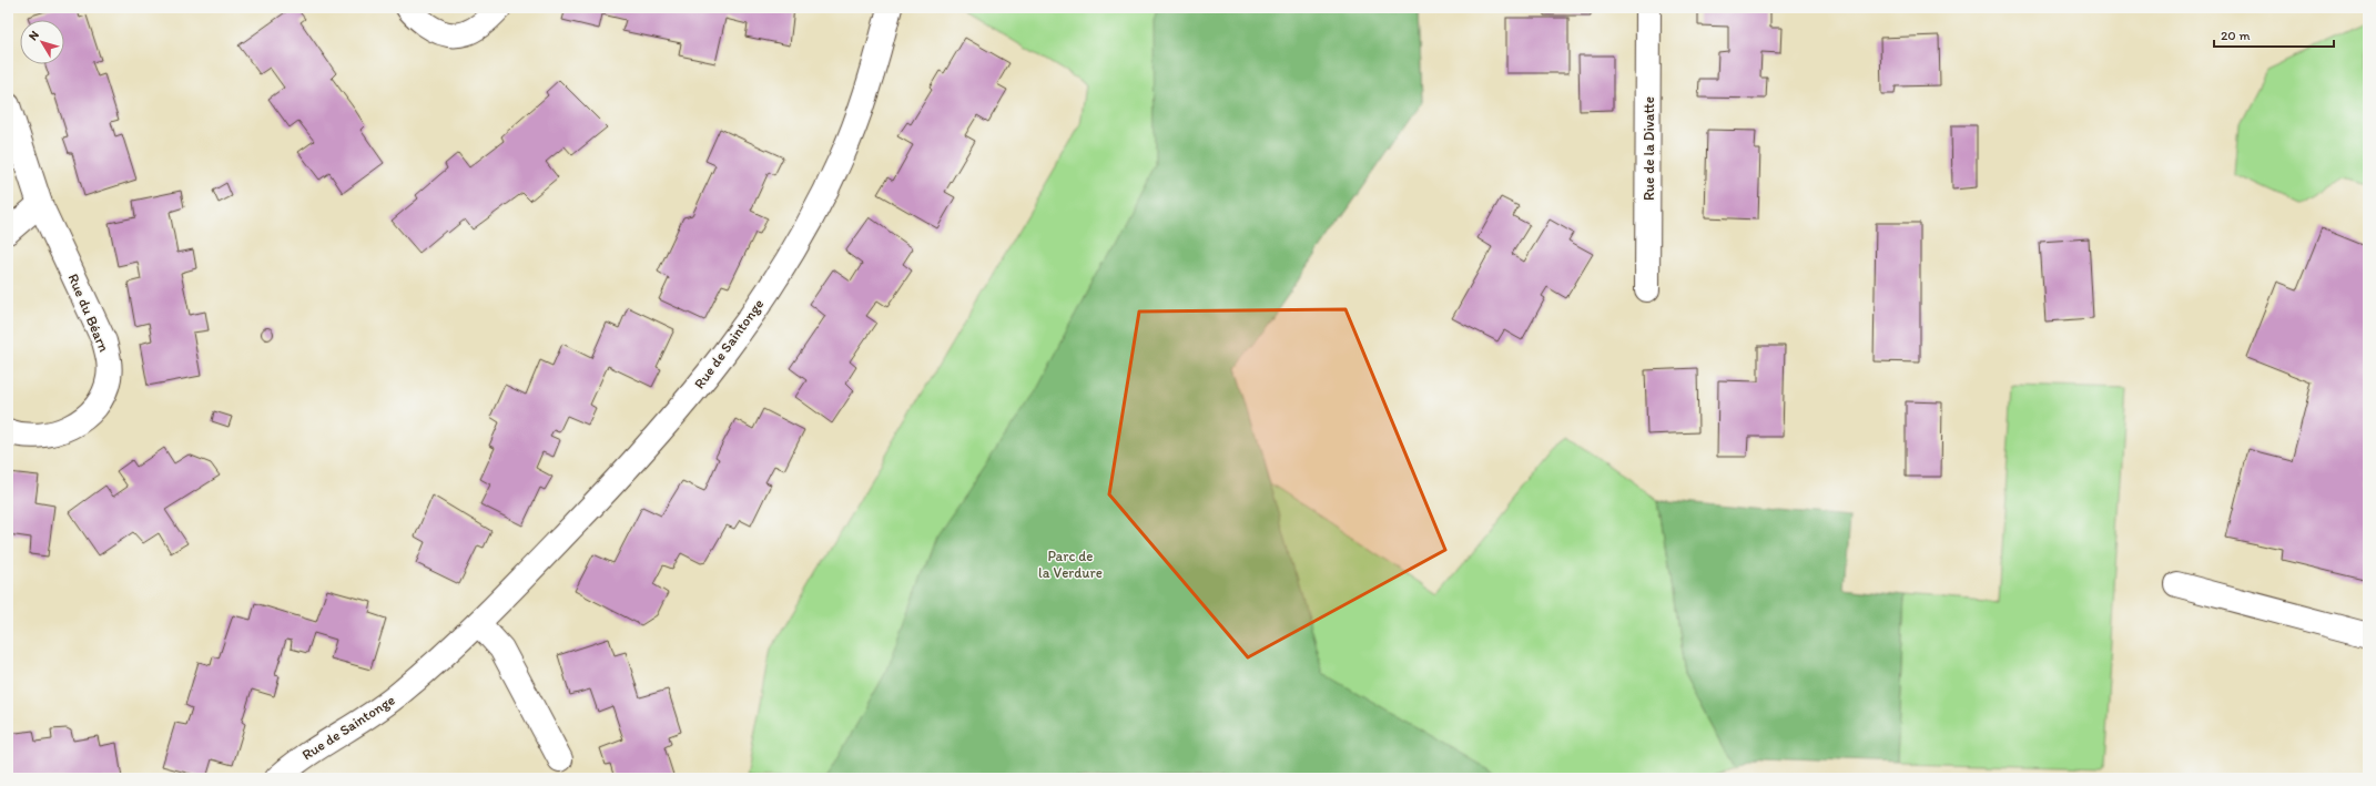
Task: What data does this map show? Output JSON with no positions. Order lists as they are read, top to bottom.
{
  "streets": {
    "street": ["Rue de la Divatte", "Rue du Béarn", "Rue de Saintonge"]
  },
  "parks": ["Parc de la Verdure"],
  "scale_bar": "20 m",
  "north": "top left"
}
